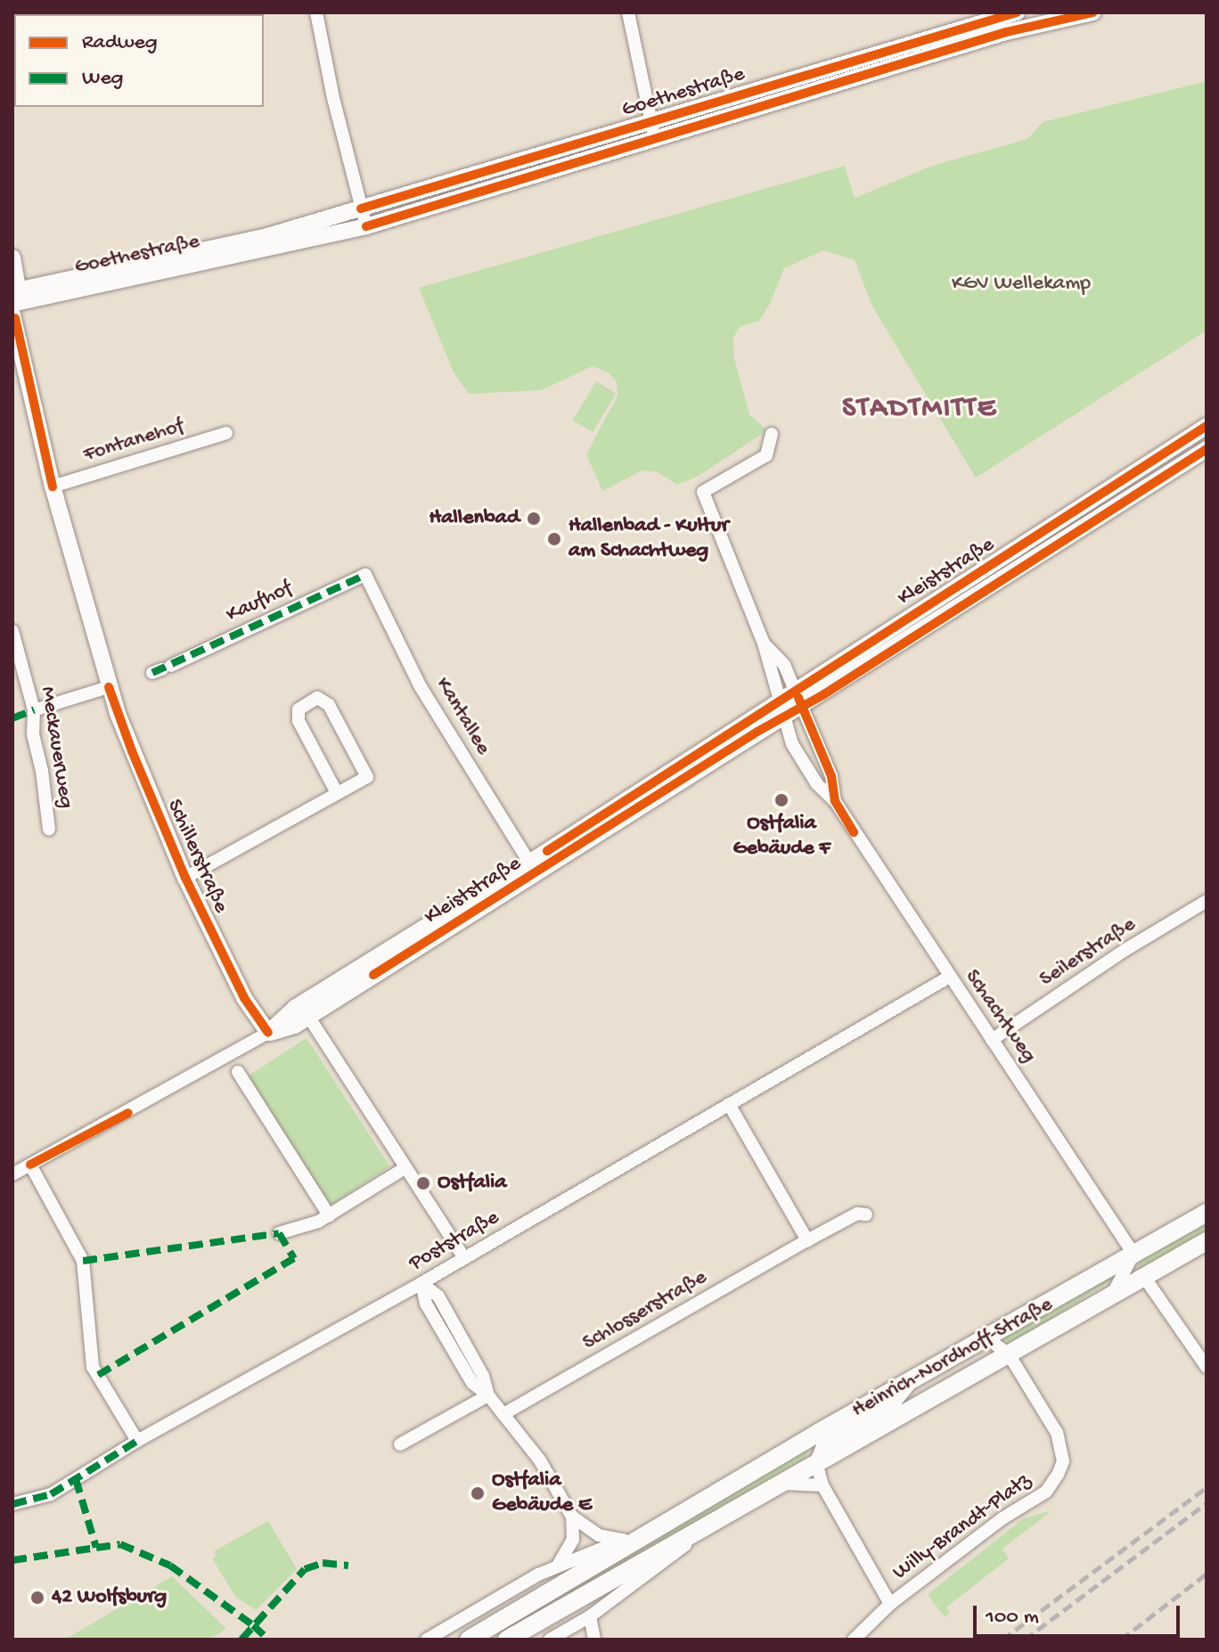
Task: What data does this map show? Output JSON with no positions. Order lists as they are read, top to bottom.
{
  "streets": {
    "main road": ["Heinrich-Nordhoff-Straße"],
    "street": [
      "Goethestraße",
      "Fontanehof",
      "Kleiststraße",
      "Kaufhof",
      "Kantallee",
      "Meckauerweg",
      "Schillerstraße",
      "Seilerstraße",
      "Schachtweg",
      "Poststraße",
      "Schlosserstraße",
      "Willy-Brandt-Platz"
    ]
  },
  "crossings": [
    ["Goethestraße", "Schillerstraße"],
    ["Fontanehof", "Schillerstraße"],
    ["Kleiststraße", "Kantallee"],
    ["Kleiststraße", "Schillerstraße"],
    ["Kleiststraße", "Schachtweg"],
    ["Kaufhof", "Kantallee"],
    ["Seilerstraße", "Schachtweg"],
    ["Schachtweg", "Poststraße"],
    ["Schachtweg", "Heinrich-Nordhoff-Straße"],
    ["Heinrich-Nordhoff-Straße", "Willy-Brandt-Platz"]
  ],
  "districts": ["STADTMITTE"],
  "parks": ["KGV Wellekamp"],
  "places": [
    "Hallenbad",
    "Hallenbad - Kultur am Schachtweg",
    "Ostfalia Gebäude F",
    "Ostfalia",
    "Ostfalia Gebäude E",
    "42 Wolfsburg"
  ],
  "legend": ["Radweg", "Weg"],
  "scale_bar": "100 m"
}
